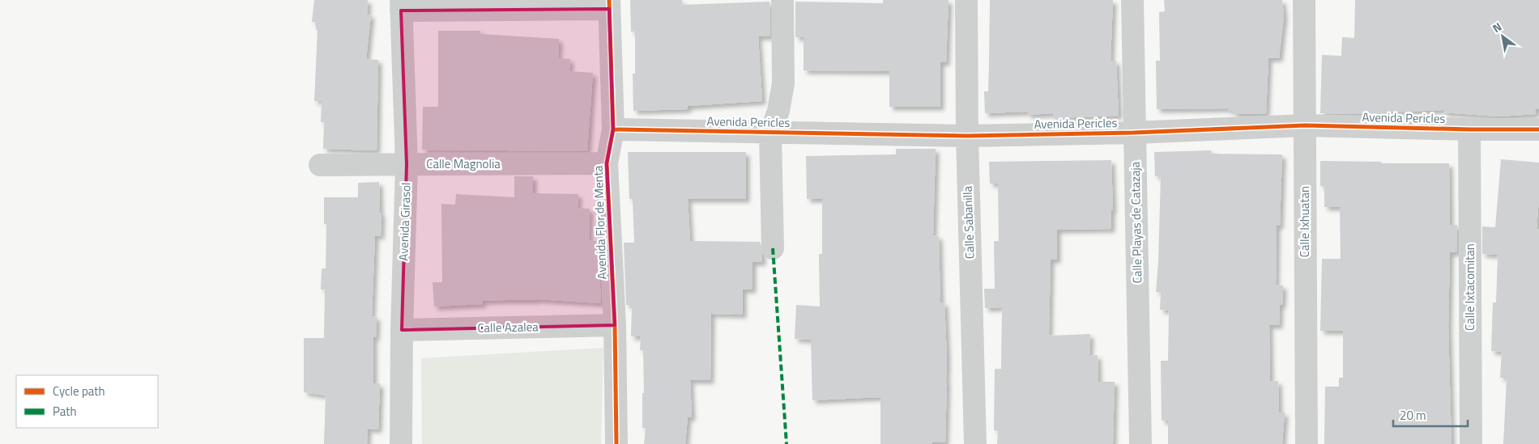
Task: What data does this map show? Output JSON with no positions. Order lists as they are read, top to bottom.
{
  "streets": {
    "street": [
      "Avenida Pericles",
      "Calle Magnolia",
      "Avenida Girasol",
      "Calle Ixhuatan",
      "Avenida Flor de Menta",
      "Calle Sabanilla",
      "Calle Playas de Catazaja",
      "Calle Ixtacomitan",
      "Calle Azalea"
    ]
  },
  "crossings": [
    ["Avenida Pericles", "Calle Ixhuatan"],
    ["Avenida Pericles", "Avenida Flor de Menta"],
    ["Avenida Pericles", "Calle Sabanilla"],
    ["Avenida Pericles", "Calle Playas de Catazaja"],
    ["Avenida Pericles", "Calle Ixtacomitan"],
    ["Calle Magnolia", "Avenida Girasol"],
    ["Calle Magnolia", "Avenida Flor de Menta"],
    ["Avenida Girasol", "Calle Azalea"],
    ["Avenida Flor de Menta", "Calle Azalea"]
  ],
  "legend": ["Cycle path", "Path"],
  "scale_bar": "20 m",
  "north": "top left"
}
